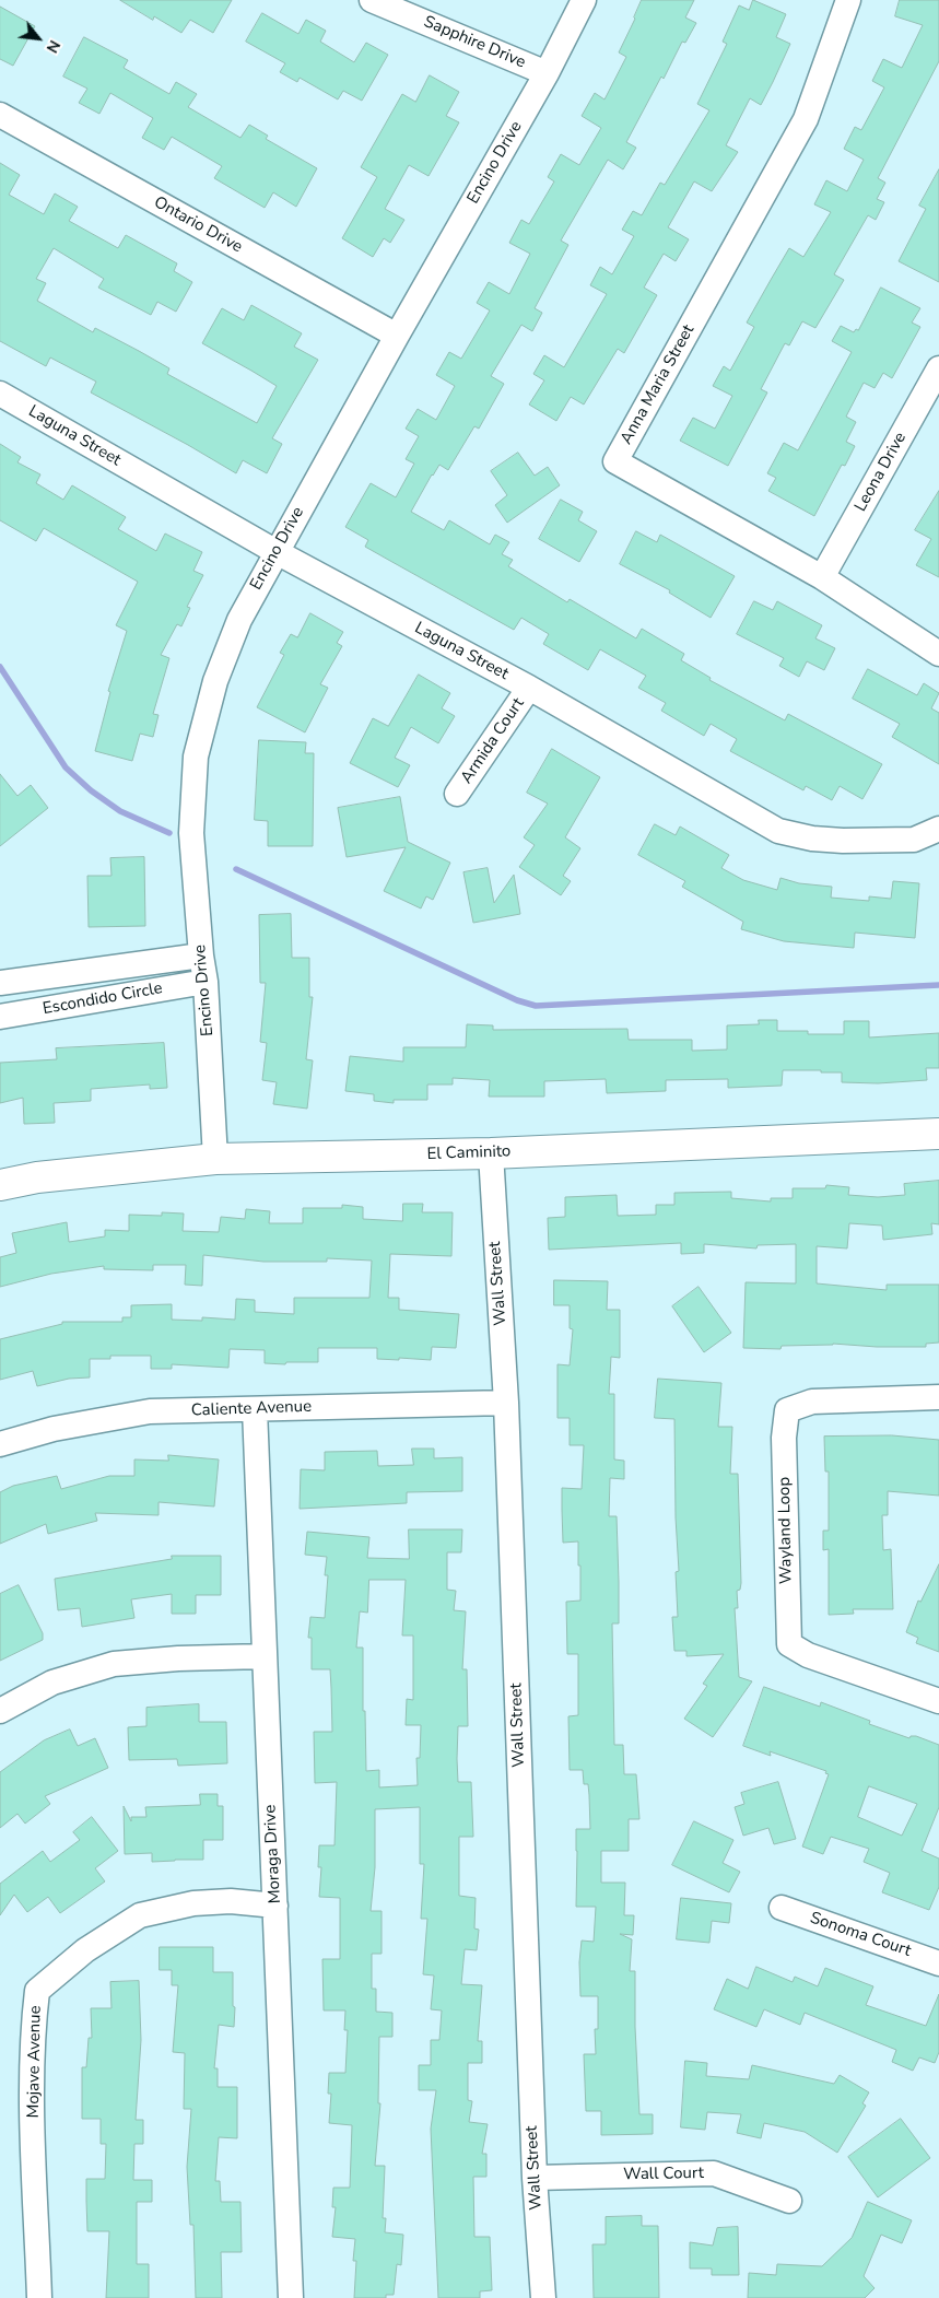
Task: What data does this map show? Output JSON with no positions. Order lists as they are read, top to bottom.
{
  "streets": {
    "street": [
      "Sapphire Drive",
      "Encino Drive",
      "Ontario Drive",
      "Anna Maria Street",
      "Laguna Street",
      "Leona Drive",
      "Armida Court",
      "Escondido Circle",
      "El Caminito",
      "Wall Street",
      "Caliente Avenue",
      "Wayland Loop",
      "Moraga Drive",
      "Sonoma Court",
      "Mojave Avenue",
      "Wall Court"
    ]
  },
  "crossings": [
    ["Sapphire Drive", "Encino Drive"],
    ["Encino Drive", "Ontario Drive"],
    ["Encino Drive", "Laguna Street"],
    ["Encino Drive", "Escondido Circle"],
    ["Encino Drive", "El Caminito"],
    ["Anna Maria Street", "Leona Drive"],
    ["Laguna Street", "Armida Court"],
    ["El Caminito", "Wall Street"],
    ["Wall Street", "Caliente Avenue"],
    ["Wall Street", "Wall Court"],
    ["Caliente Avenue", "Moraga Drive"],
    ["Moraga Drive", "Mojave Avenue"]
  ],
  "north": "bottom right"
}
